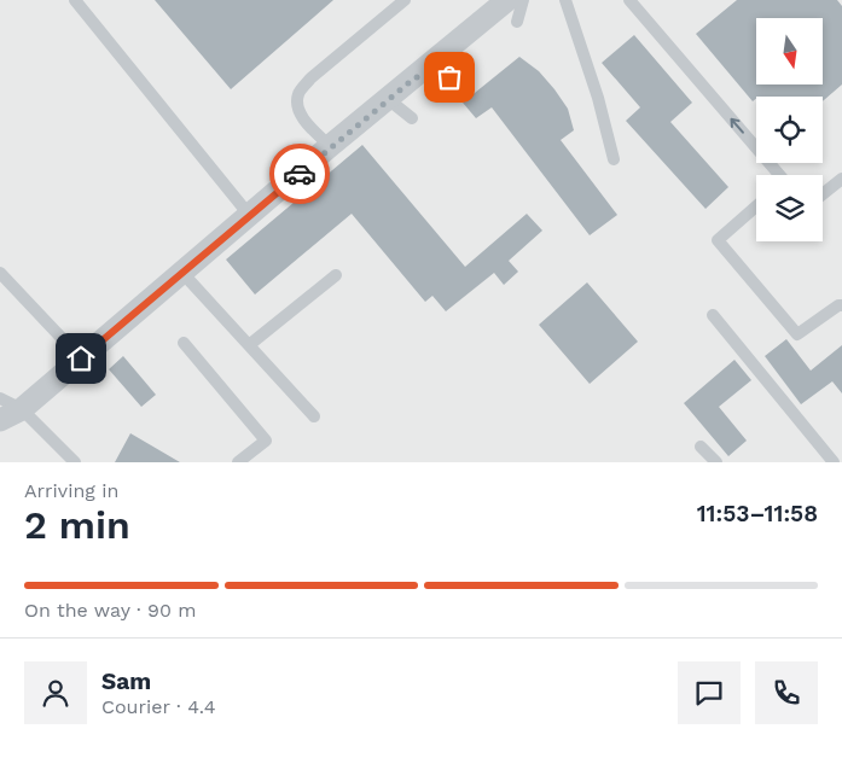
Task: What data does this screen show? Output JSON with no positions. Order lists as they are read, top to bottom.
{
  "north": "bottom",
  "page": {
    "heading": ["2 min", "Arriving in", "11:53–11:58"],
    "panel": ["Sam", "Courier · 4.4"],
    "bar": "On the way · 90 m"
  }
}
